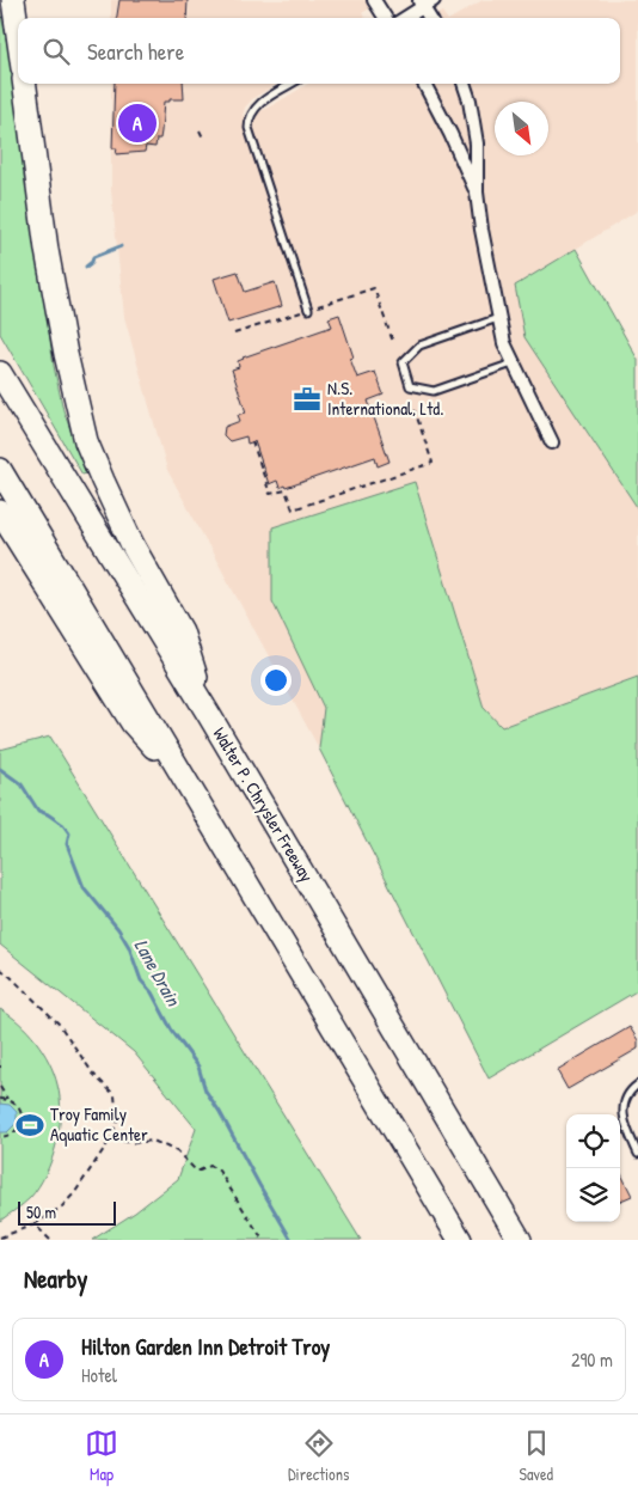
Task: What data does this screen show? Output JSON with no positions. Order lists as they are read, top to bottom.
{
  "streets": {
    "highway": ["Walter P. Chrysler Freeway"]
  },
  "water": ["Lane Drain"],
  "places": {
    "office": ["N.S. International, Ltd."],
    "sports": ["Troy Family Aquatic Center"]
  },
  "scale_bar": "50 m",
  "north": "bottom right",
  "page": {
    "search": "Search here",
    "pins": "A",
    "scale": "50 m",
    "heading": "Nearby",
    "list": [
      {
        "mark": "A",
        "name": "Hilton Garden Inn Detroit Troy",
        "note": "Hotel",
        "value": "290 m"
      }
    ],
    "nav": ["Map", "Directions", "Saved"]
  }
}
